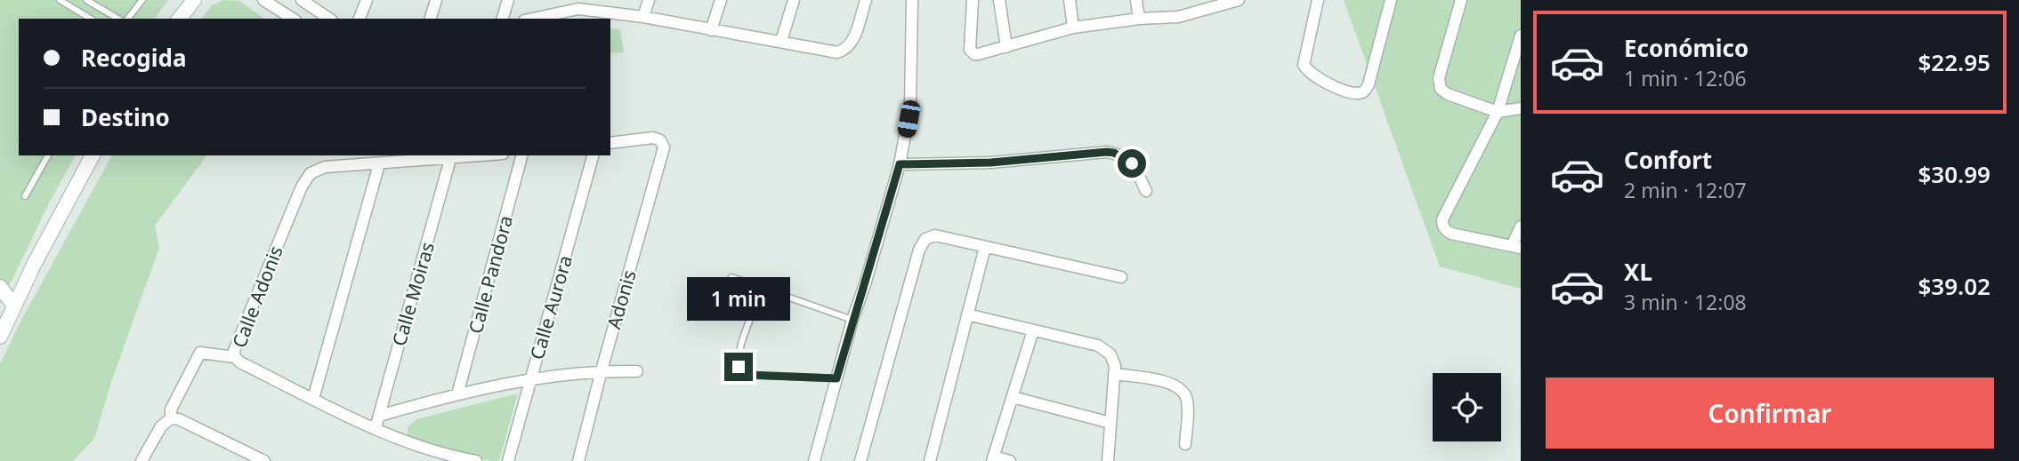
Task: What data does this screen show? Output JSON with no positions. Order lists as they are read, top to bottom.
{
  "streets": {
    "street": [
      "Calle Pandora",
      "Calle Moiras",
      "Calle Adonis",
      "Adonis",
      "Calle Aurora"
    ]
  },
  "crossings": [
    ["Calle Moiras", "Calle Adonis"]
  ],
  "page": {
    "list": [
      {
        "name": "Económico",
        "note": "1 min · 12:06",
        "value": "$22.95"
      },
      {
        "name": "Confort",
        "note": "2 min · 12:07",
        "value": "$30.99"
      },
      {
        "name": "XL",
        "note": "3 min · 12:08",
        "value": "$39.02"
      }
    ],
    "banner": ["Recogida", "Destino"],
    "bubble": "1 min",
    "buttons": "Confirmar"
  }
}
